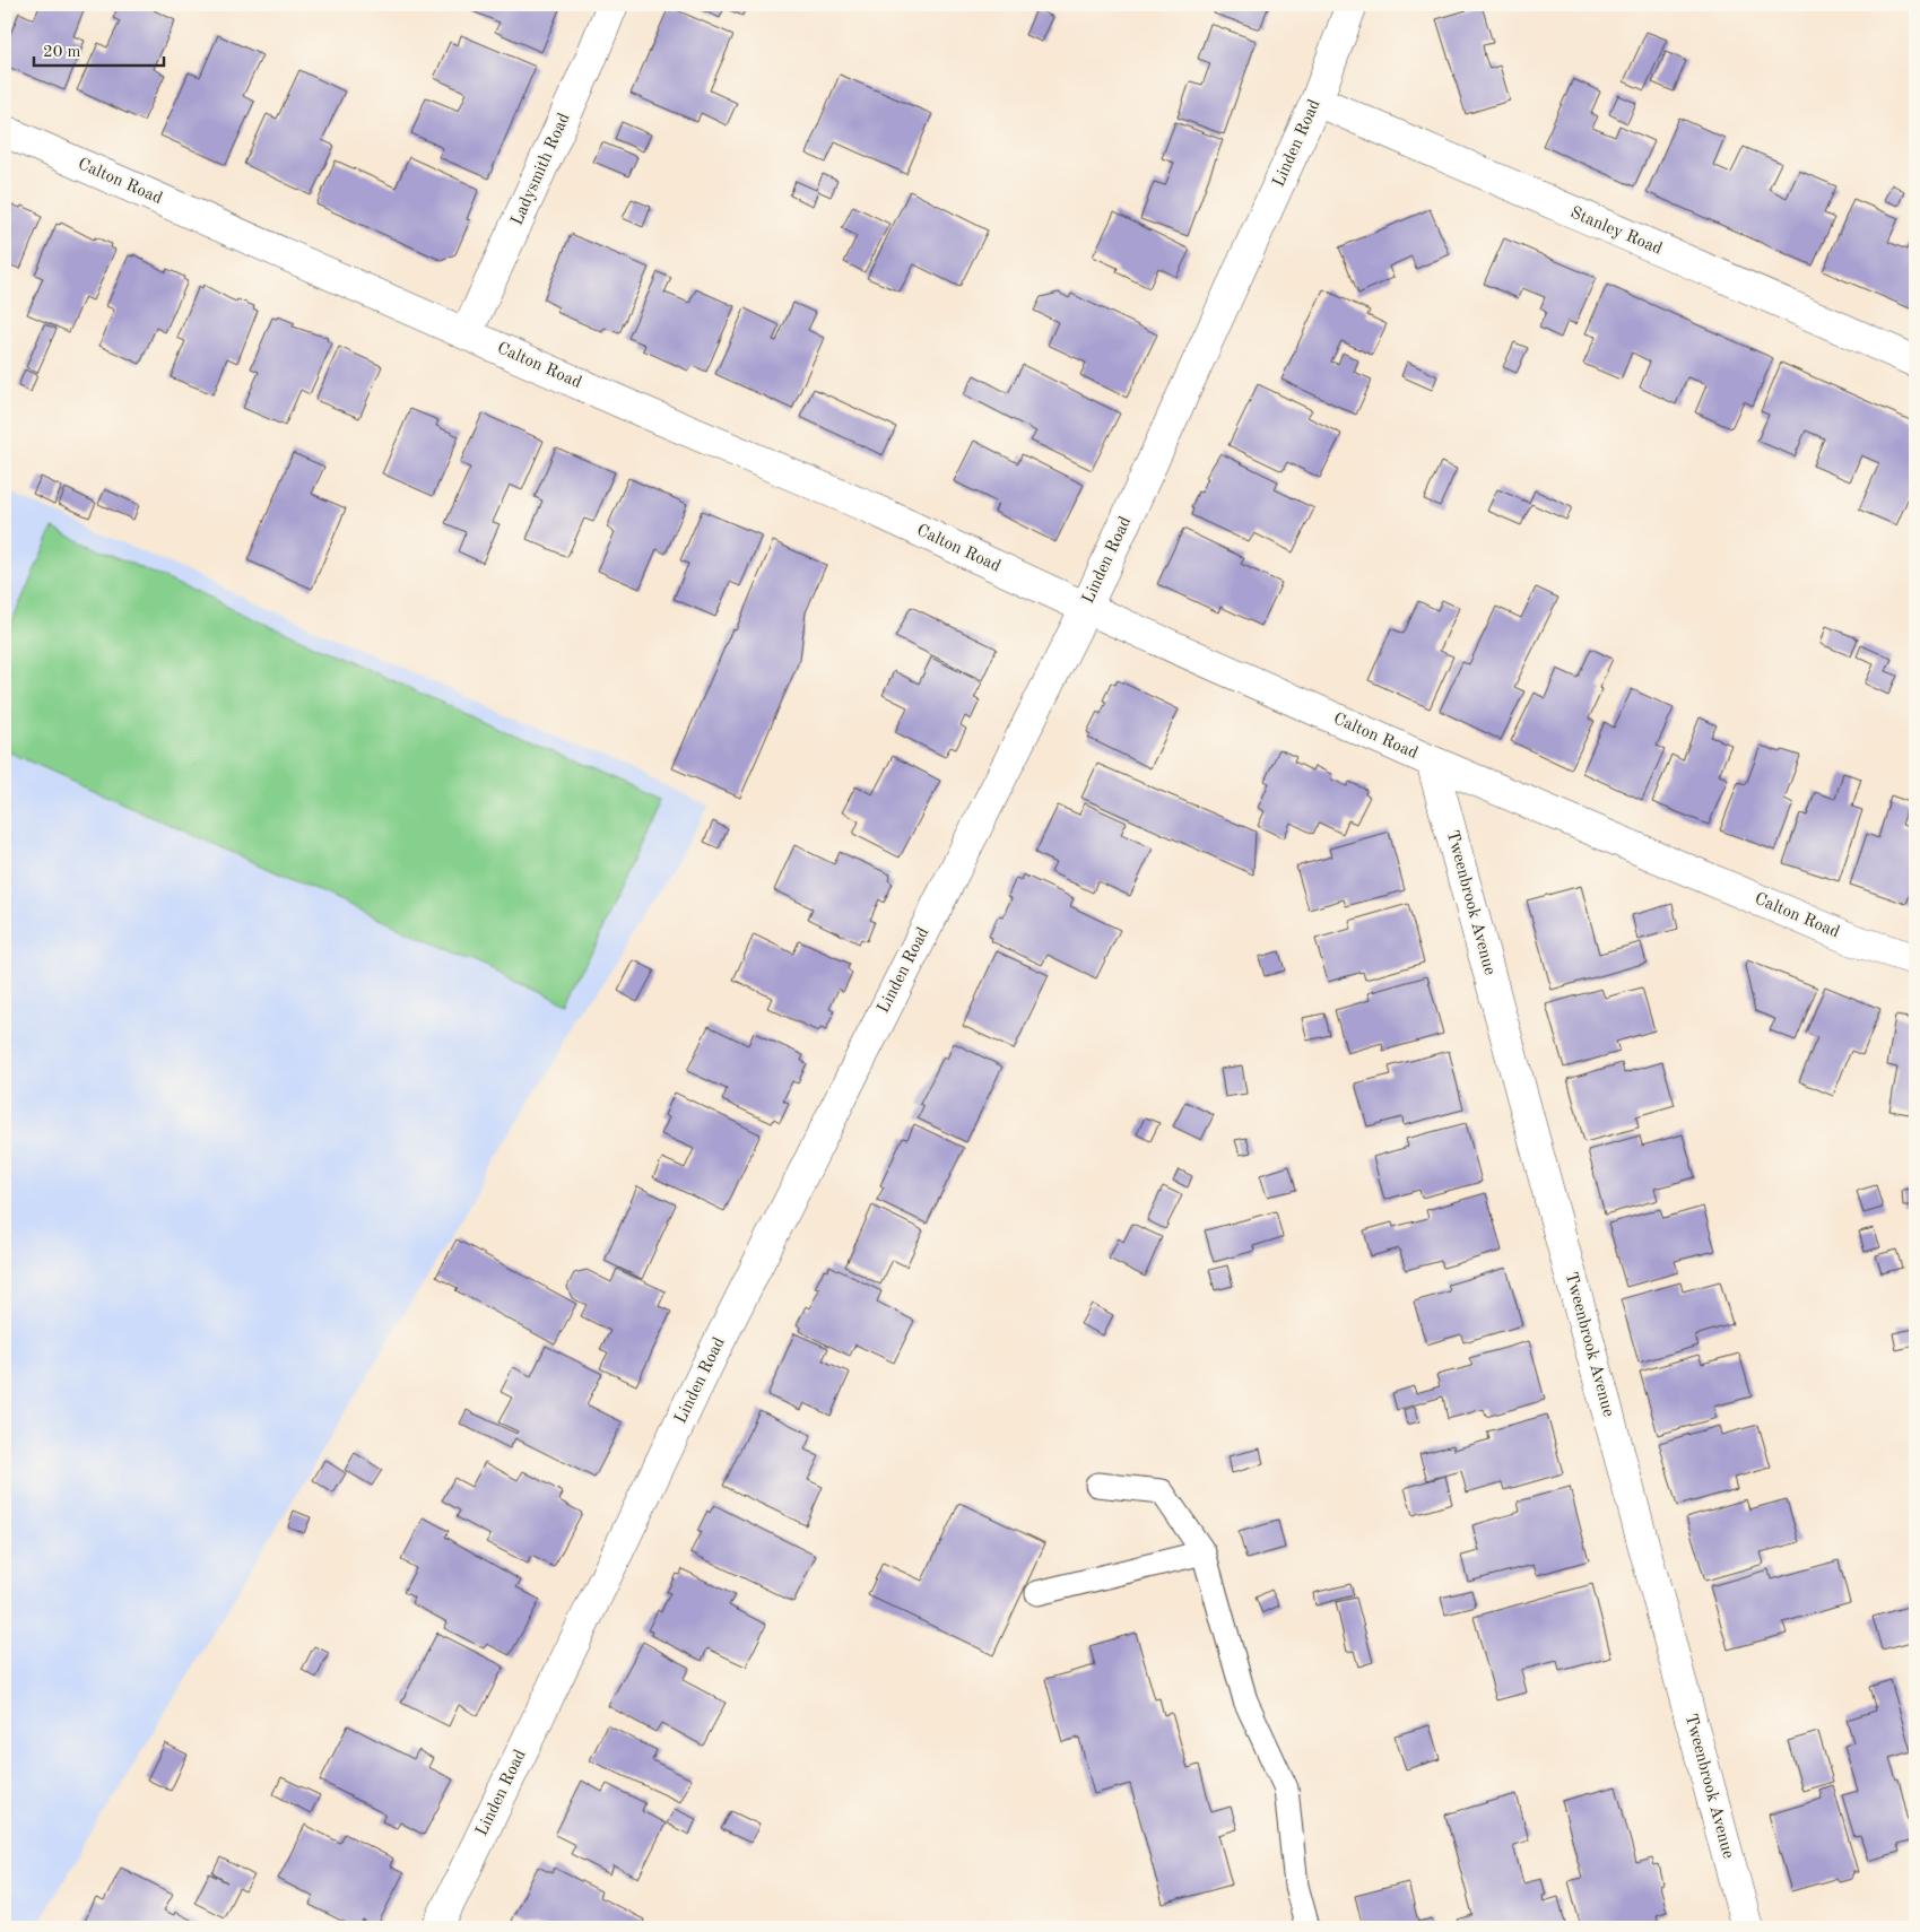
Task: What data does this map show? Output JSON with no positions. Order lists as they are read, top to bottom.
{
  "streets": {
    "street": [
      "Linden Road",
      "Ladysmith Road",
      "Calton Road",
      "Stanley Road",
      "Tweenbrook Avenue"
    ]
  },
  "crossings": [
    ["Linden Road", "Calton Road"],
    ["Linden Road", "Stanley Road"],
    ["Ladysmith Road", "Calton Road"],
    ["Calton Road", "Tweenbrook Avenue"]
  ],
  "scale_bar": "20 m"
}
